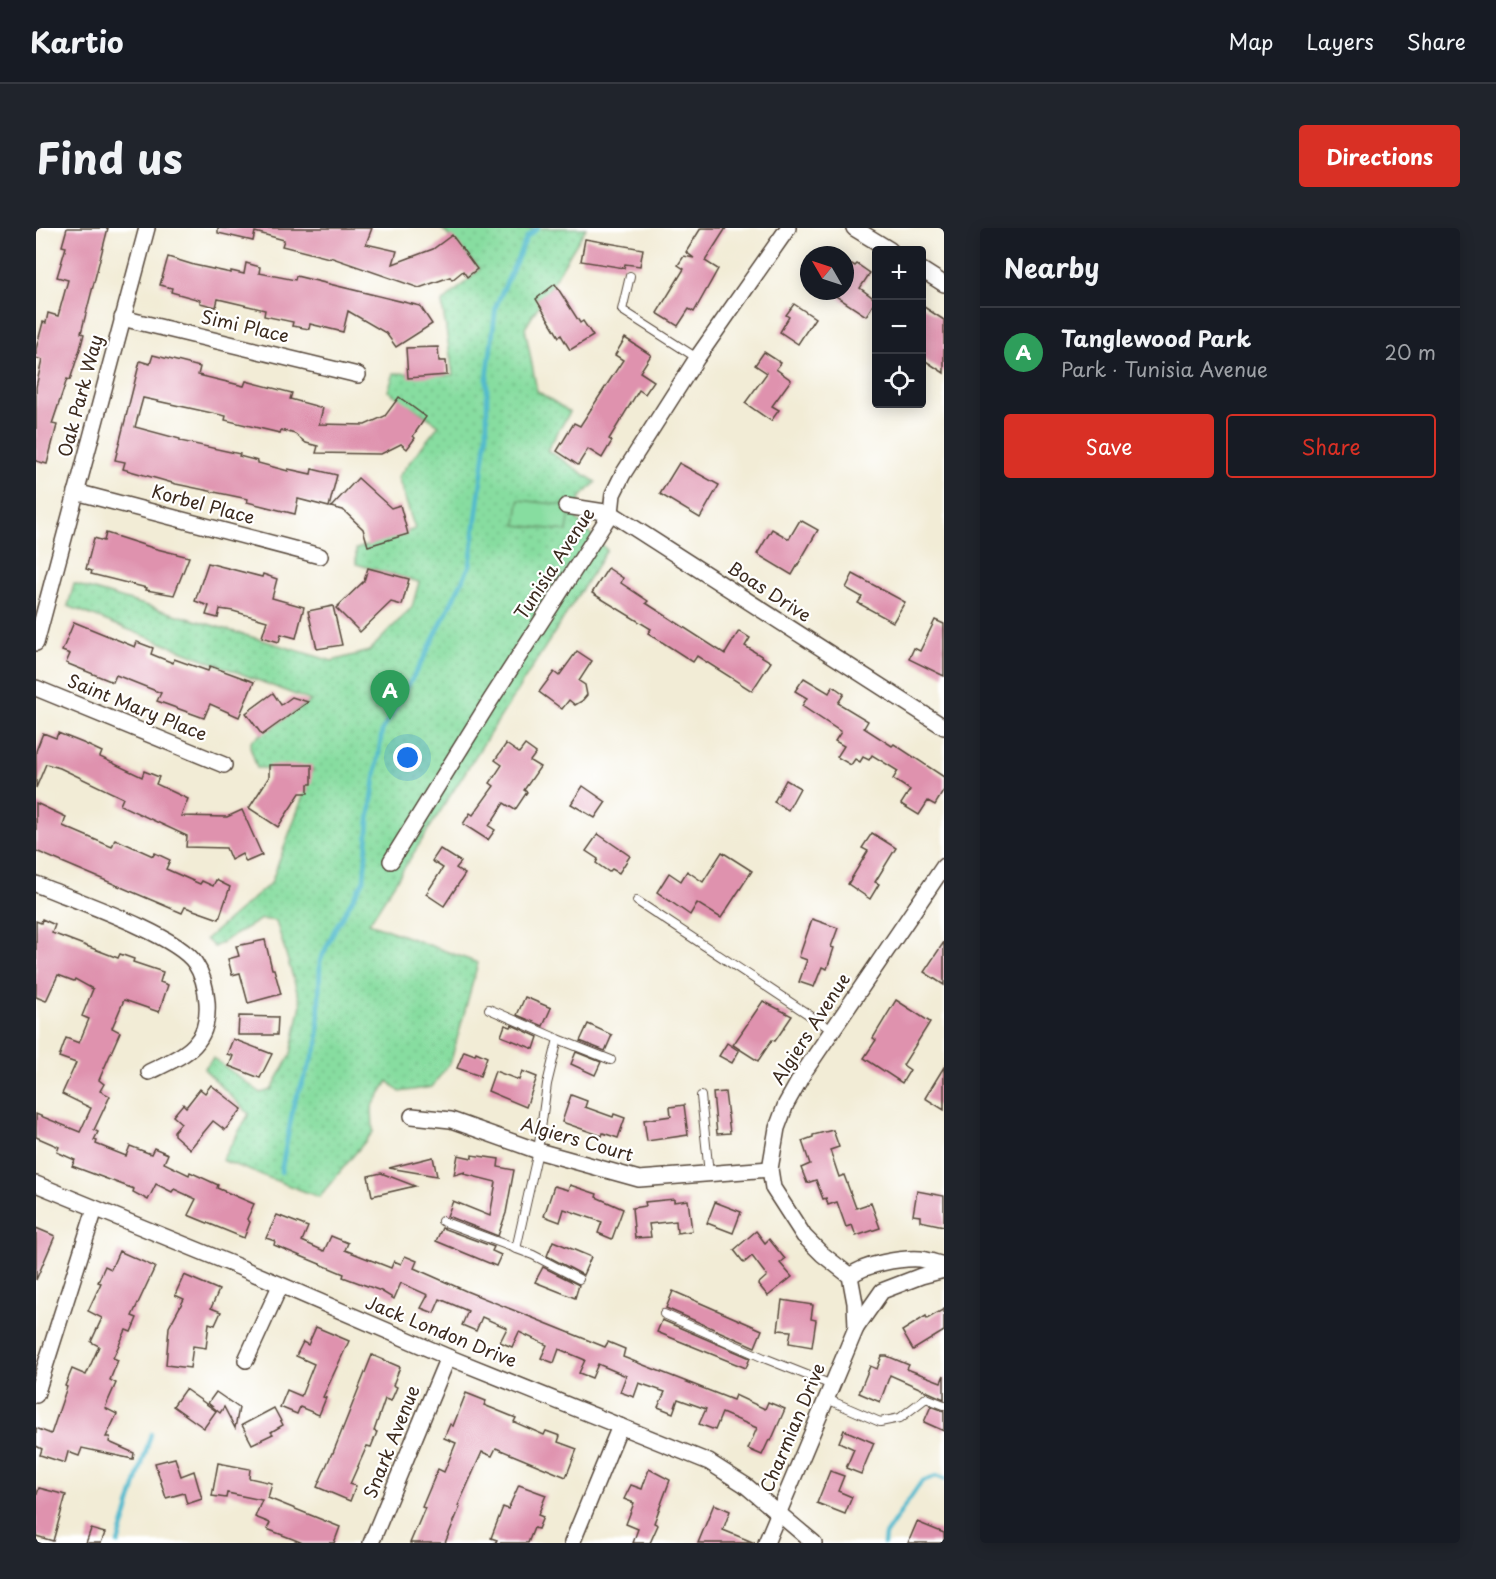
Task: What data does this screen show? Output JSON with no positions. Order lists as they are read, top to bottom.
{
  "streets": {
    "street": [
      "Simi Place",
      "Oak Park Way",
      "Korbel Place",
      "Tunisia Avenue",
      "Boas Drive",
      "Saint Mary Place",
      "Algiers Avenue",
      "Algiers Court",
      "Jack London Drive",
      "Charmian Drive",
      "Snark Avenue"
    ]
  },
  "crossings": [
    ["Simi Place", "Oak Park Way"],
    ["Oak Park Way", "Korbel Place"],
    ["Tunisia Avenue", "Boas Drive"],
    ["Algiers Avenue", "Algiers Court"],
    ["Algiers Avenue", "Charmian Drive"],
    ["Jack London Drive", "Charmian Drive"],
    ["Jack London Drive", "Snark Avenue"]
  ],
  "north": "top left",
  "page": {
    "header": "Kartio",
    "nav": ["Map", "Layers", "Share"],
    "title": "Find us",
    "buttons": [
      "Directions",
      ["Save", "Share"]
    ],
    "heading": "Nearby",
    "map_buttons": ["+", "−"],
    "list": [
      {
        "mark": "A",
        "name": "Tanglewood Park",
        "note": "Park · Tunisia Avenue",
        "value": "20 m"
      }
    ],
    "pins": "A"
  }
}
